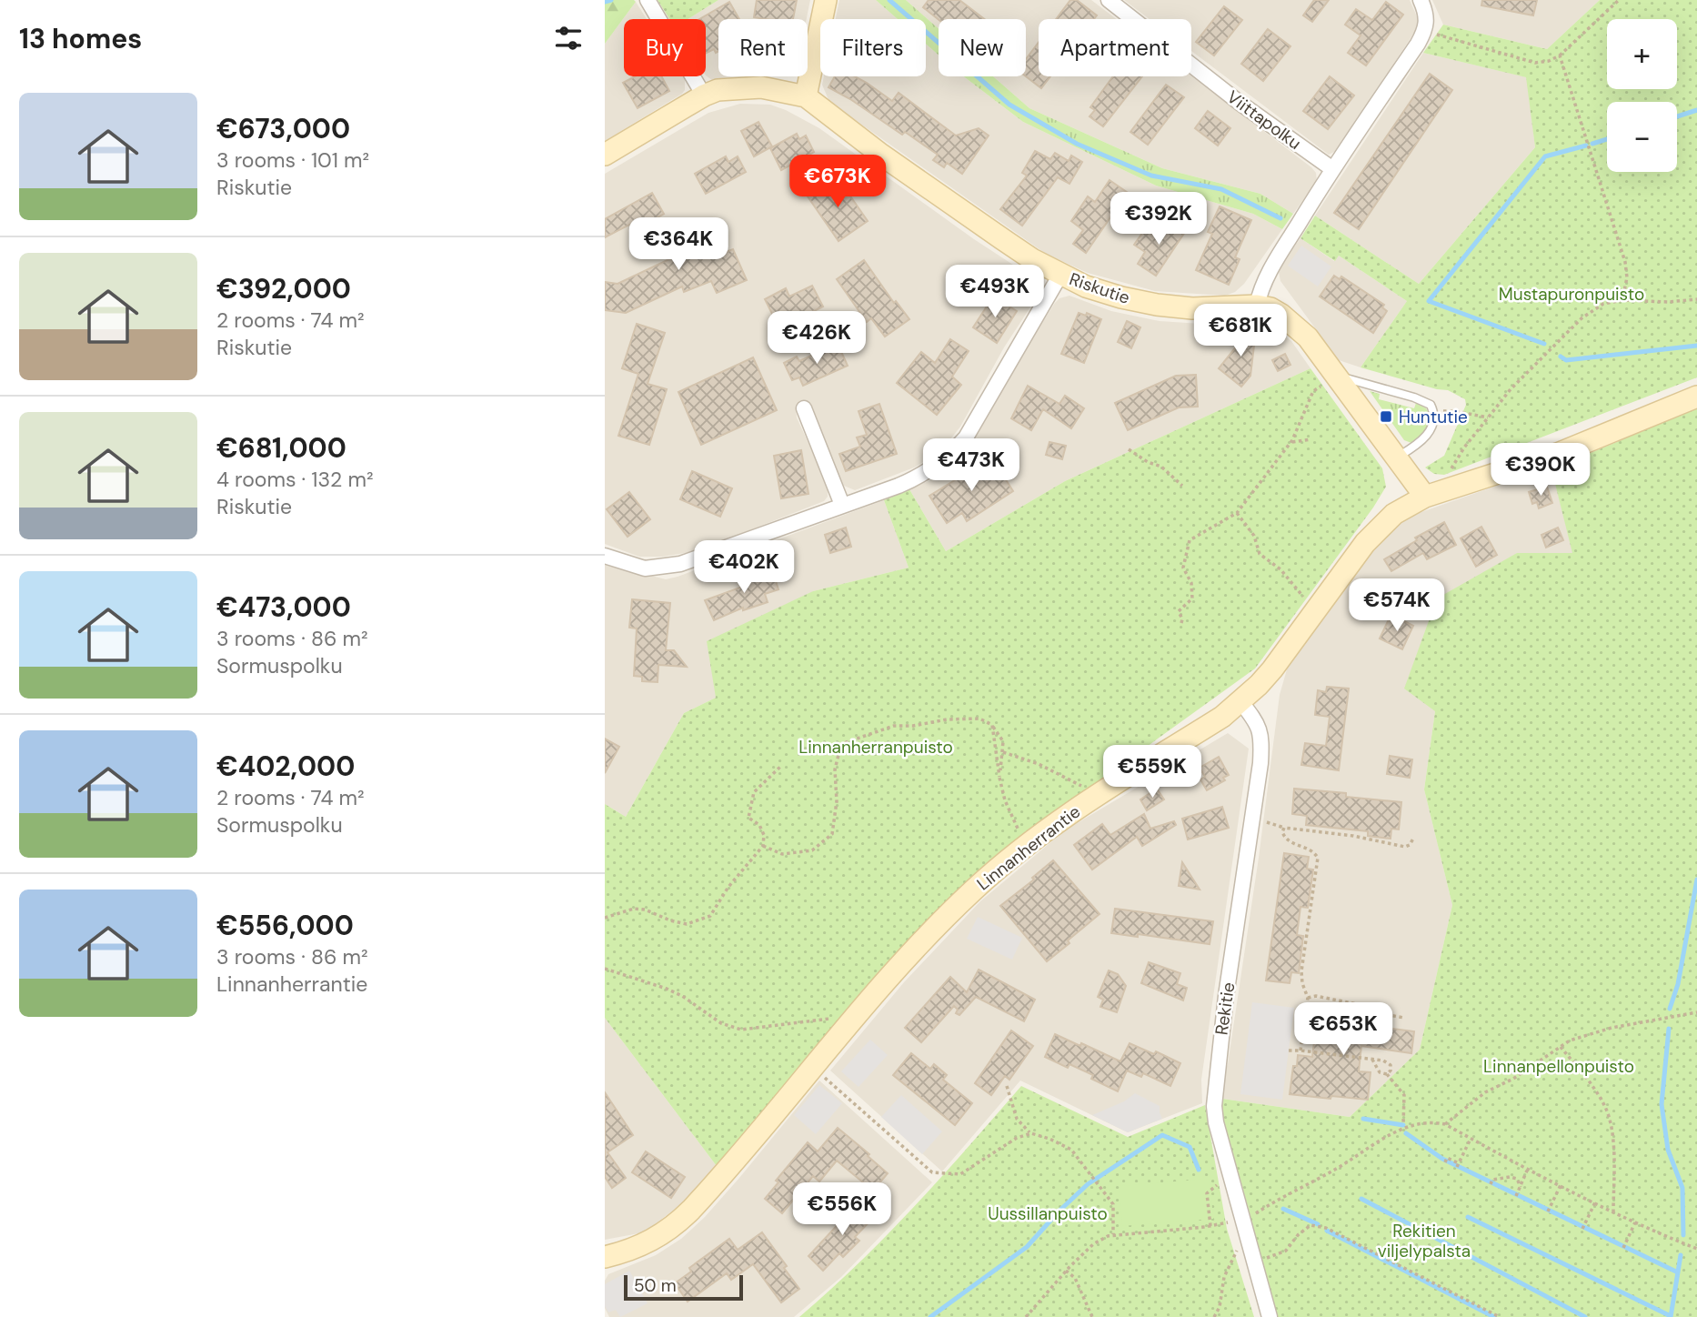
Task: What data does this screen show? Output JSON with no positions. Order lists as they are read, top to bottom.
{
  "streets": {
    "street": [
      "Viittapolku",
      "Riskutie",
      "Linnanherrantie",
      "Rekitie"
    ]
  },
  "crossings": [
    ["Riskutie", "Linnanherrantie"],
    ["Linnanherrantie", "Rekitie"]
  ],
  "parks": [
    "Mustapuronpuisto",
    "Linnanherranpuisto",
    "Linnanpellonpuisto",
    "Uussillanpuisto",
    "Rekitien viljelypalsta"
  ],
  "places": {
    "transit": ["Huntutie"]
  },
  "scale_bar": "50 m",
  "page": {
    "heading": "13 homes",
    "map_buttons": ["+", "−"],
    "chip": [
      "Buy",
      "Rent",
      "Filters",
      "New",
      "Apartment"
    ],
    "list": [
      {
        "name": "€673,000",
        "note": "3 rooms · 101 m² · Riskutie"
      },
      {
        "name": "€392,000",
        "note": "2 rooms · 74 m² · Riskutie"
      },
      {
        "name": "€681,000",
        "note": "4 rooms · 132 m² · Riskutie"
      },
      {
        "name": "€473,000",
        "note": "3 rooms · 86 m² · Sormuspolku"
      },
      {
        "name": "€402,000",
        "note": "2 rooms · 74 m² · Sormuspolku"
      },
      {
        "name": "€556,000",
        "note": "3 rooms · 86 m² · Linnanherrantie"
      }
    ],
    "price": [
      "€673K",
      "€392K",
      "€364K",
      "€493K",
      "€681K",
      "€426K",
      "€473K",
      "€390K",
      "€402K",
      "€574K",
      "€559K",
      "€653K",
      "€556K"
    ],
    "scale": "50 m"
  }
}
